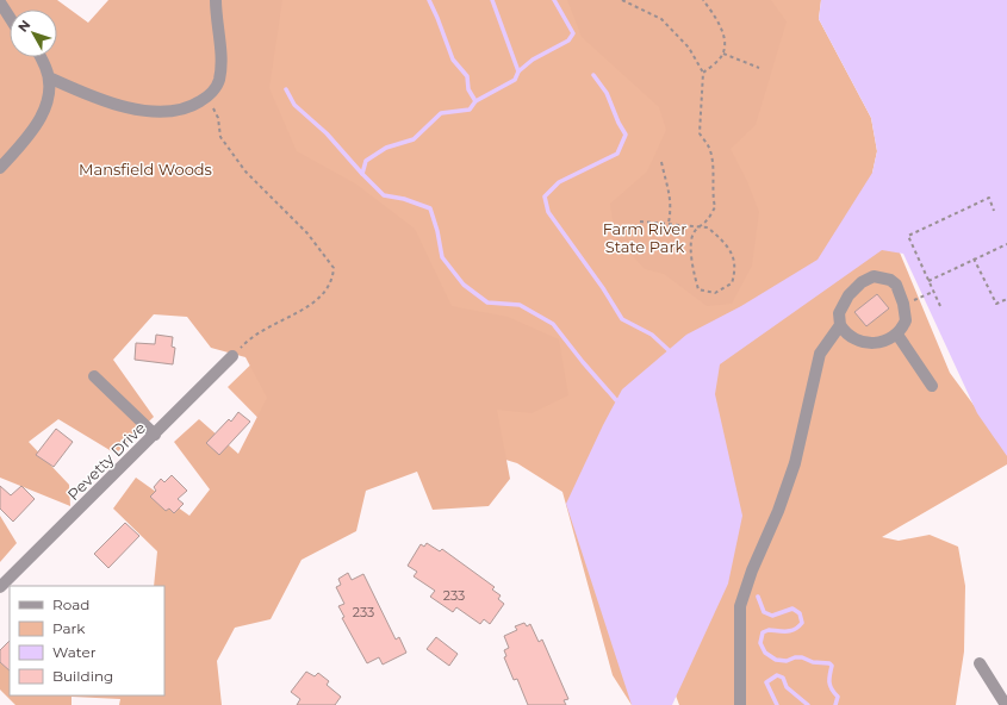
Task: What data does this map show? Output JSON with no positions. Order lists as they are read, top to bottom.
{
  "streets": {
    "street": ["Pevetty Drive"]
  },
  "parks": ["Mansfield Woods", "Farm River State Park"],
  "house_numbers": ["233", "233"],
  "legend": [
    "Road",
    "Park",
    "Water",
    "Building"
  ],
  "north": "top left"
}
